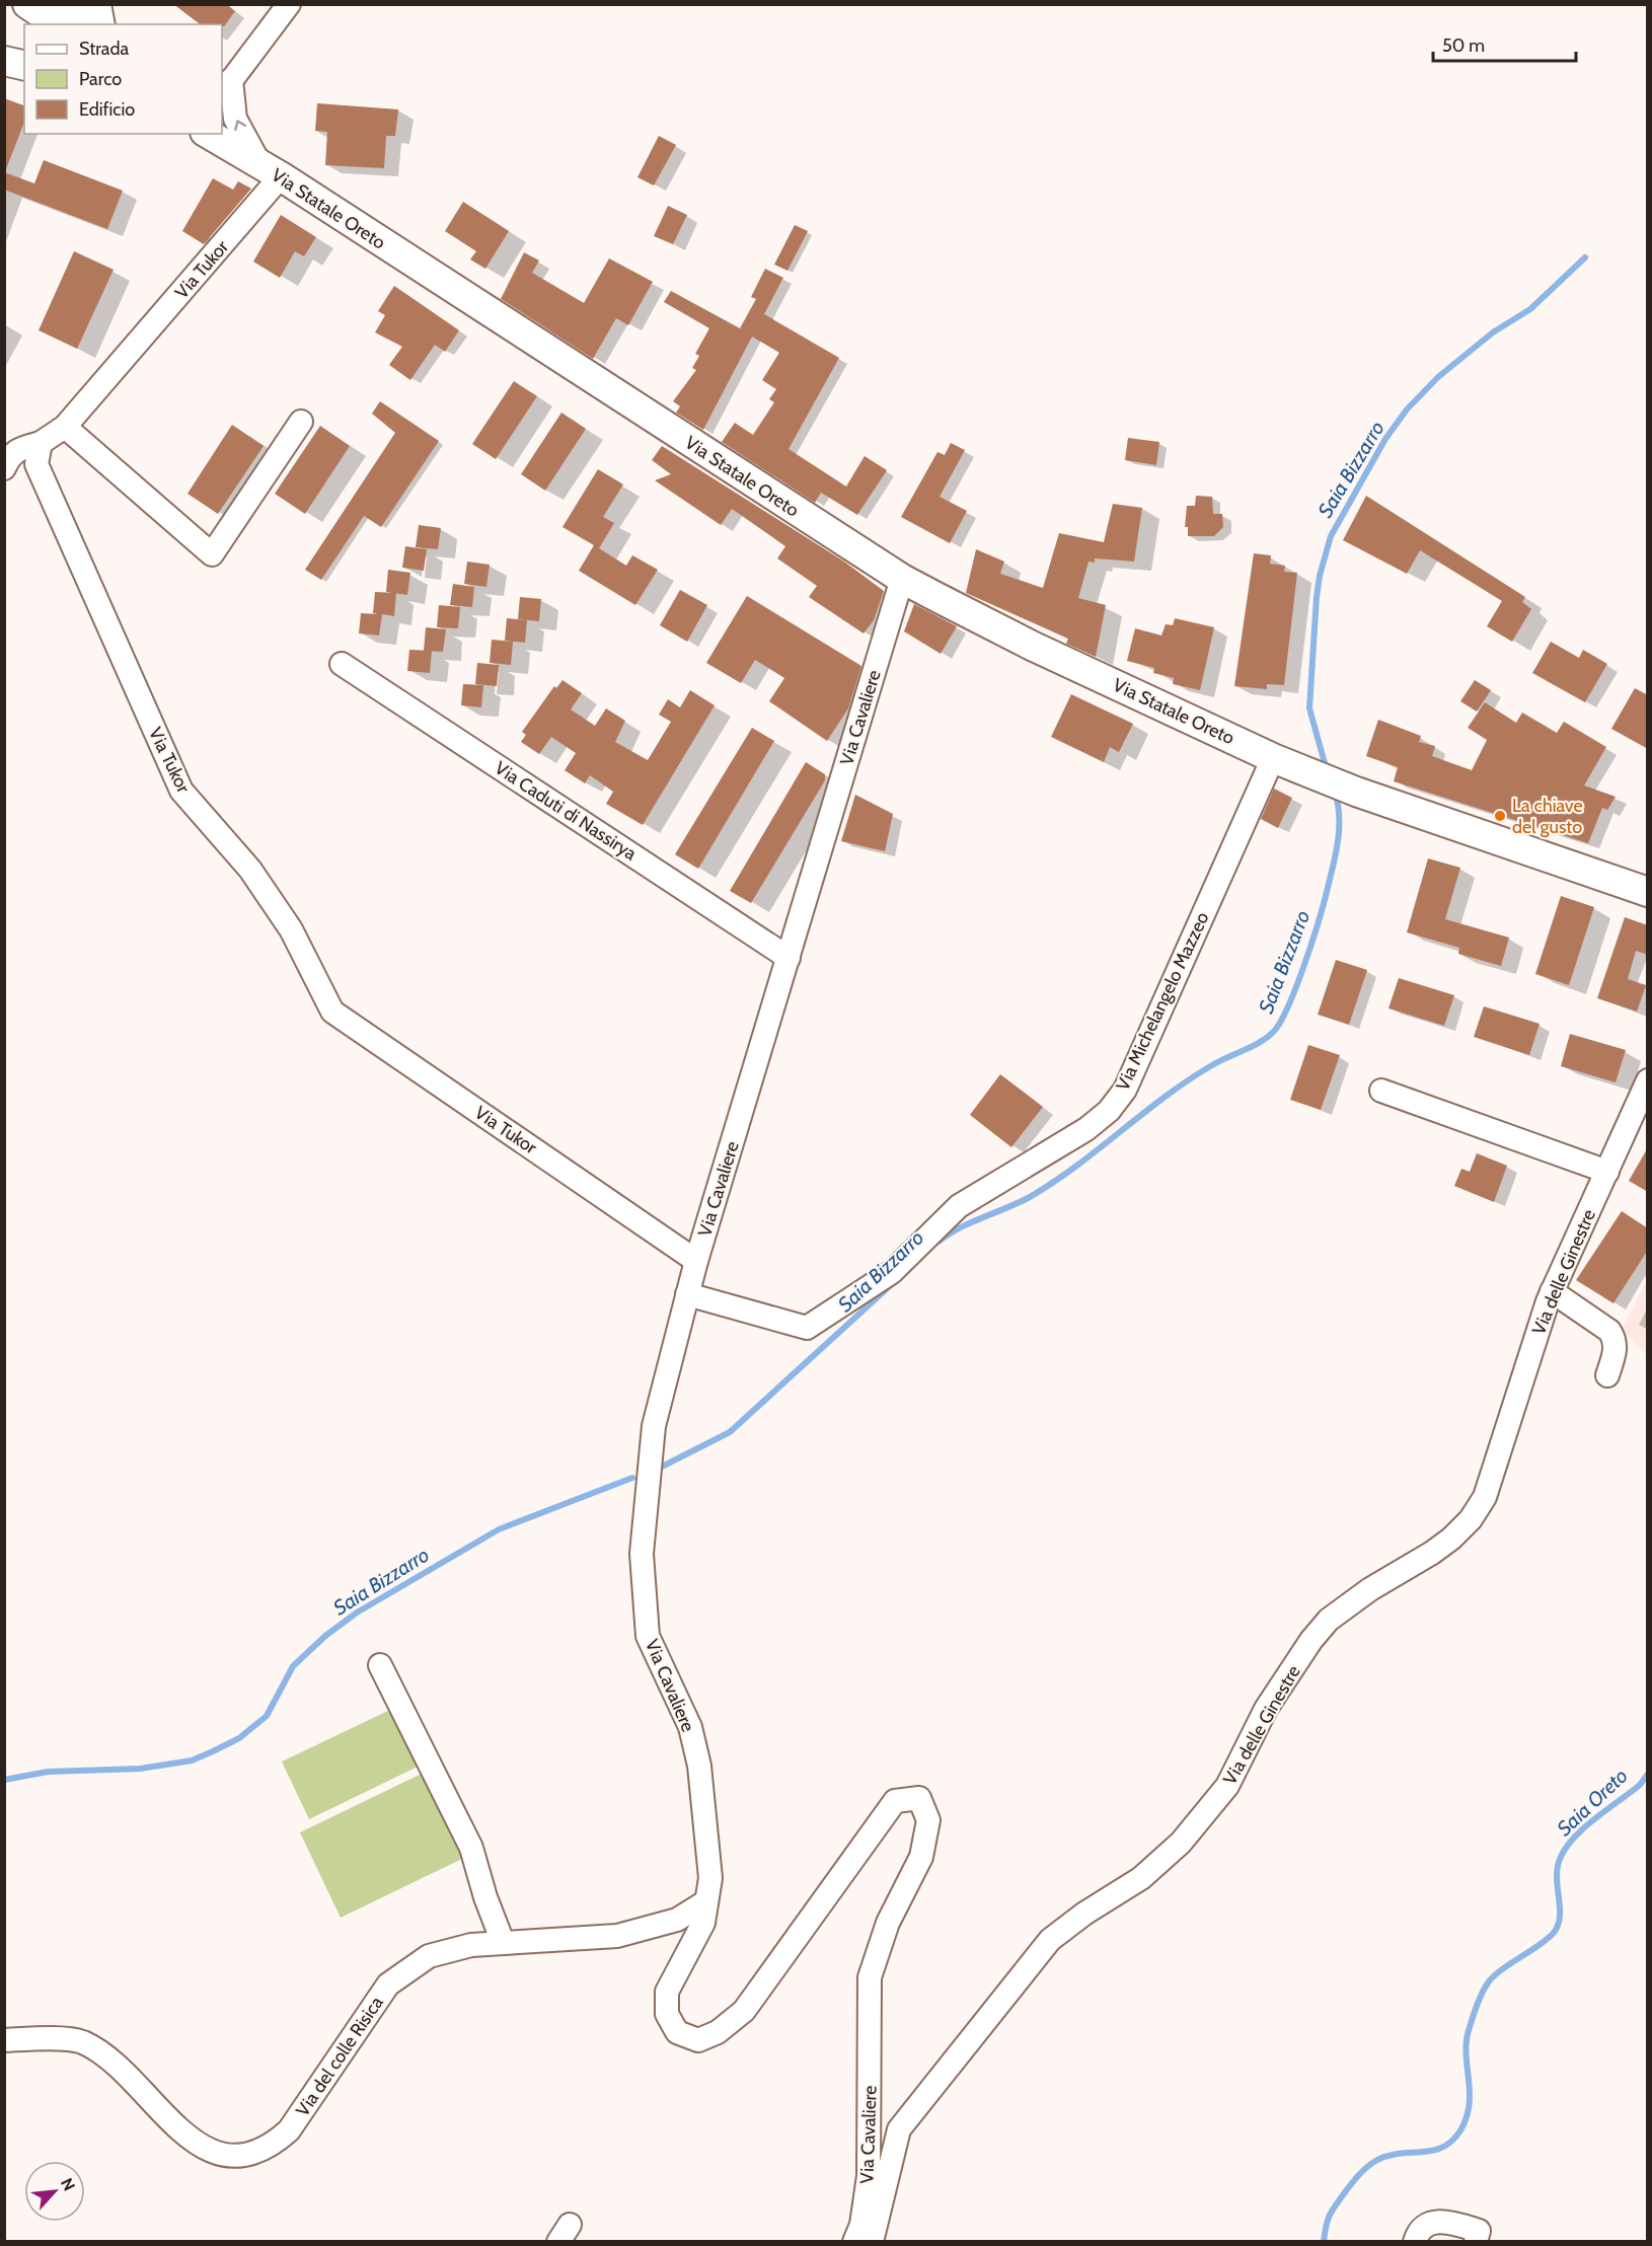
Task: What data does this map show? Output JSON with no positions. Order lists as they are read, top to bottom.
{
  "streets": {
    "main road": ["Via Statale Oreto"],
    "street": [
      "Via Tukor",
      "Via Cavaliere",
      "Via Caduti di Nassirya",
      "Via Michelangelo Mazzeo",
      "Via delle Ginestre",
      "Via del colle Risica"
    ]
  },
  "crossings": [
    ["Via Statale Oreto", "Via Tukor"],
    ["Via Statale Oreto", "Via Cavaliere"],
    ["Via Statale Oreto", "Via Michelangelo Mazzeo"],
    ["Via Tukor", "Via Cavaliere"],
    ["Via Cavaliere", "Via Caduti di Nassirya"],
    ["Via Cavaliere", "Via Michelangelo Mazzeo"],
    ["Via Cavaliere", "Via del colle Risica"]
  ],
  "water": ["Saia Bizzarro", "Saia Oreto"],
  "places": ["La chiave del gusto"],
  "legend": ["Strada", "Parco", "Edificio"],
  "scale_bar": "50 m",
  "north": "top right"
}
